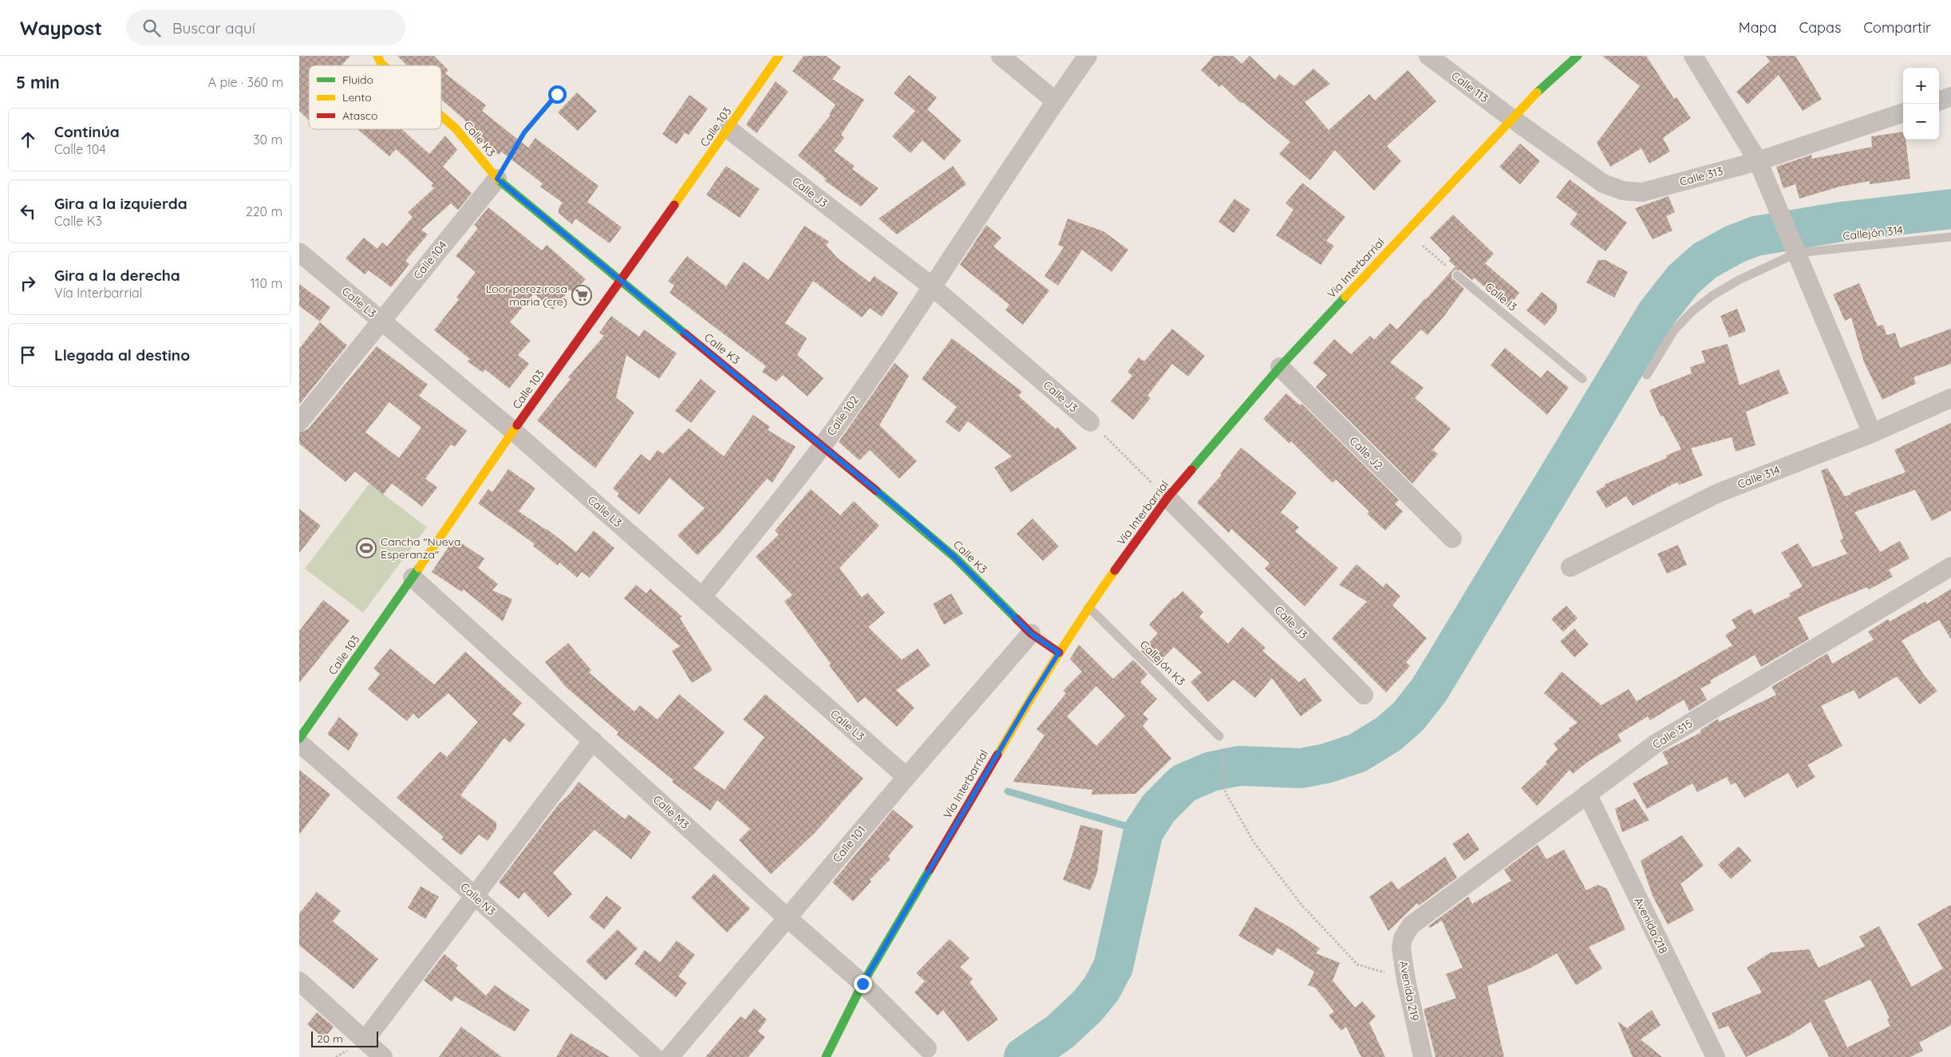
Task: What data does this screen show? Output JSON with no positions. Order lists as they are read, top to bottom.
{
  "streets": {
    "street": [
      "Calle 113",
      "Calle 103",
      "Calle K3",
      "Calle 313",
      "Calle J3",
      "Calle 104",
      "Vía Interbarrial",
      "Calle L3",
      "Calle 102",
      "Calle J2",
      "Calle 314",
      "Calle 315",
      "Calle M3",
      "Calle 101",
      "Calle N3",
      "Avenida 218",
      "Avenida 219"
    ],
    "lane": ["Callejón 314", "Calle I3", "Callejón K3"]
  },
  "crossings": [
    ["Calle 113", "Calle 313"],
    ["Calle 113", "Vía Interbarrial"],
    ["Calle 103", "Calle K3"],
    ["Calle 103", "Calle J3"],
    ["Calle 103", "Calle L3"],
    ["Calle 103", "Calle M3"],
    ["Calle K3", "Calle 104"],
    ["Calle K3", "Vía Interbarrial"],
    ["Calle K3", "Calle 102"],
    ["Calle K3", "Calle 101"],
    ["Calle 313", "Vía Interbarrial"],
    ["Calle J3", "Vía Interbarrial"],
    ["Calle J3", "Calle 102"],
    ["Calle 104", "Calle L3"],
    ["Vía Interbarrial", "Calle J2"],
    ["Vía Interbarrial", "Callejón K3"],
    ["Vía Interbarrial", "Calle M3"],
    ["Calle L3", "Calle 102"],
    ["Calle L3", "Calle 101"],
    ["Calle 315", "Avenida 218"],
    ["Calle 315", "Avenida 219"],
    ["Calle M3", "Calle 101"]
  ],
  "places": {
    "supermarket": ["Loor perez rosa maria (cre)"],
    "sports": ["Cancha \"Nueva Esperanza\""]
  },
  "legend": ["Fluido", "Lento", "Atasco"],
  "scale_bar": "20 m",
  "page": {
    "header": "Waypost",
    "search": "Buscar aquí",
    "nav": ["Mapa", "Capas", "Compartir"],
    "heading": ["5 min", "A pie · 360 m"],
    "map_buttons": ["+", "−"],
    "list": [
      ["Continúa", "Calle 104", "30 m"],
      ["Gira a la izquierda", "Calle K3", "220 m"],
      ["Gira a la derecha", "Vía Interbarrial", "110 m"],
      "Llegada al destino"
    ],
    "scale": "20 m"
  }
}
